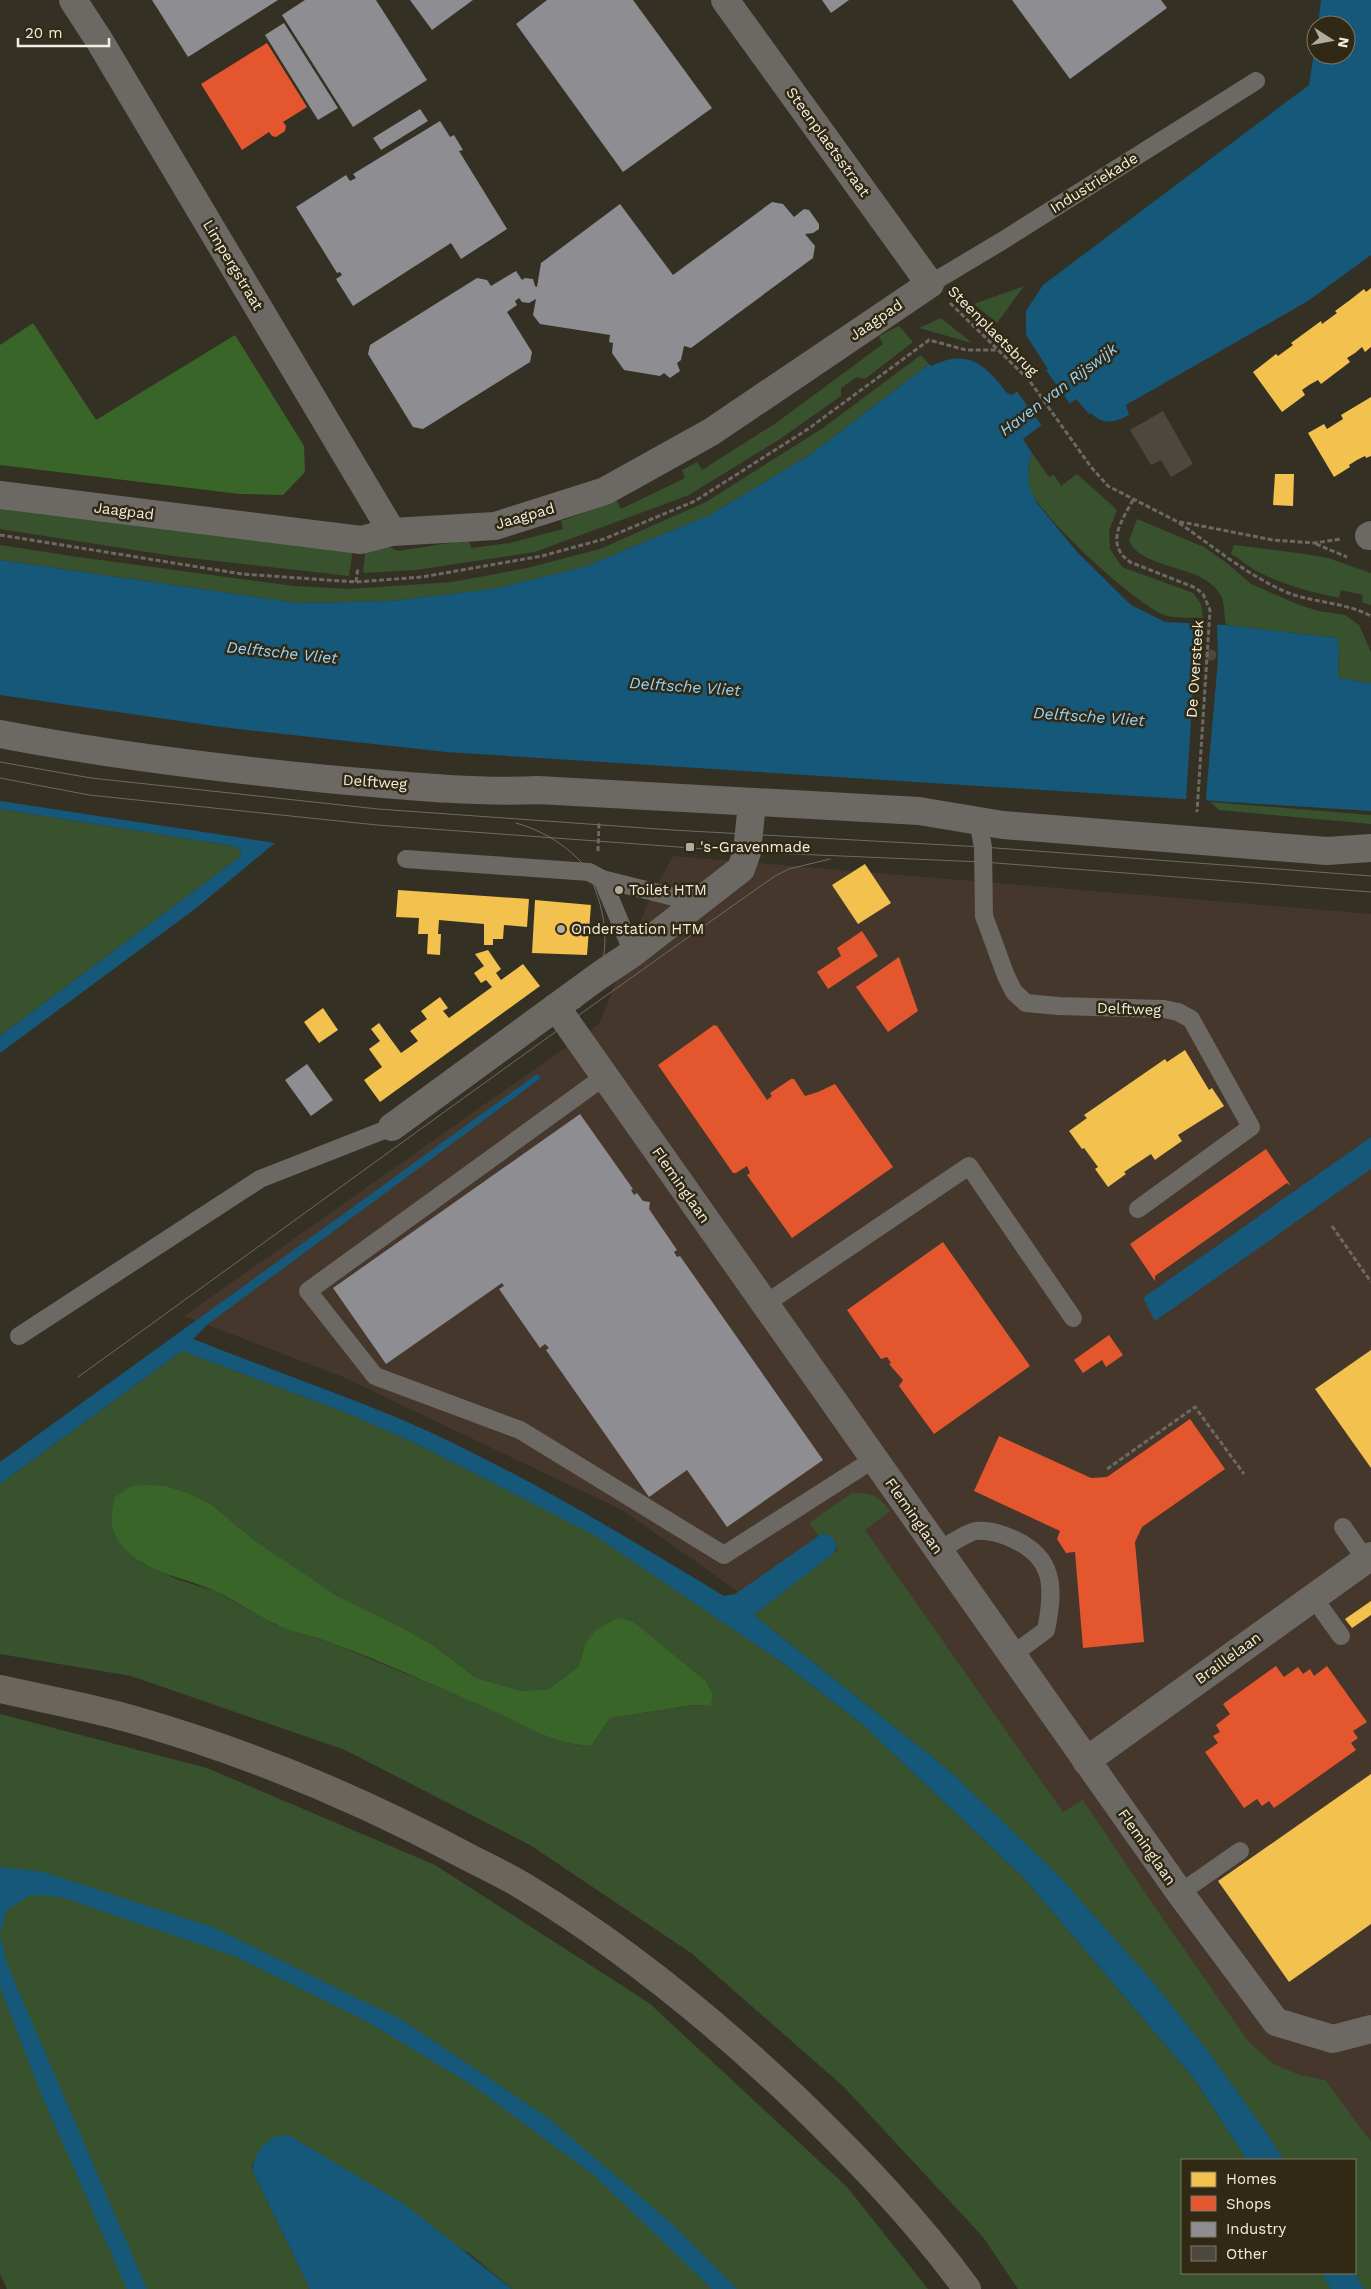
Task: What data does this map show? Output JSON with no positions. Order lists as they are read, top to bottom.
{
  "streets": {
    "street": [
      "Steenplaetsstraat",
      "Limpergstraat",
      "Jaagpad",
      "Delftweg",
      "Fleminglaan",
      "Braillelaan"
    ],
    "lane": ["Industriekade"],
    "path": ["Steenplaetsbrug", "De Oversteek"]
  },
  "crossings": [
    ["Steenplaetsstraat", "Industriekade"],
    ["Steenplaetsstraat", "Jaagpad"],
    ["Steenplaetsstraat", "Steenplaetsbrug"],
    ["Industriekade", "Jaagpad"],
    ["Industriekade", "Steenplaetsbrug"],
    ["Limpergstraat", "Jaagpad"],
    ["Jaagpad", "Steenplaetsbrug"],
    ["Steenplaetsbrug", "De Oversteek"],
    ["Fleminglaan", "Braillelaan"]
  ],
  "water": ["Haven van Rijswijk", "Delftsche Vliet"],
  "places": {
    "transit": ["'s-Gravenmade"],
    "other": ["Toilet HTM", "Onderstation HTM"]
  },
  "legend": [
    "Homes",
    "Shops",
    "Industry",
    "Other"
  ],
  "scale_bar": "20 m",
  "north": "right"
}
